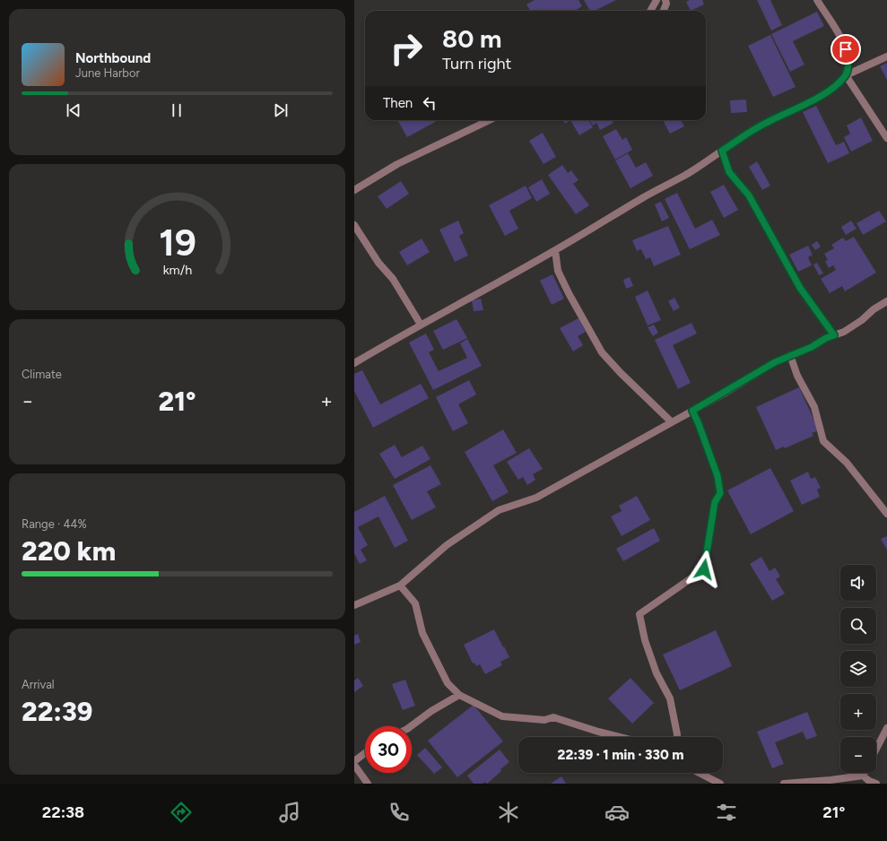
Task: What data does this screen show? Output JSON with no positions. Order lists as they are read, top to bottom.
{
  "page": {
    "turn": ["80 m", "Turn right"],
    "song": ["Northbound", "June Harbor"],
    "then": "Then",
    "tile": [
      "Climate",
      ["Range · 44%", "220 km"],
      ["Arrival", "22:39"]
    ],
    "heat": ["−", "21°", "+"],
    "map_buttons": ["+", "−"],
    "limit": "30",
    "trip": "22:39 · 1 min · 330 m",
    "tabs": ["22:38", "21°"],
    "gauge": ["19", "km/h"]
  }
}
